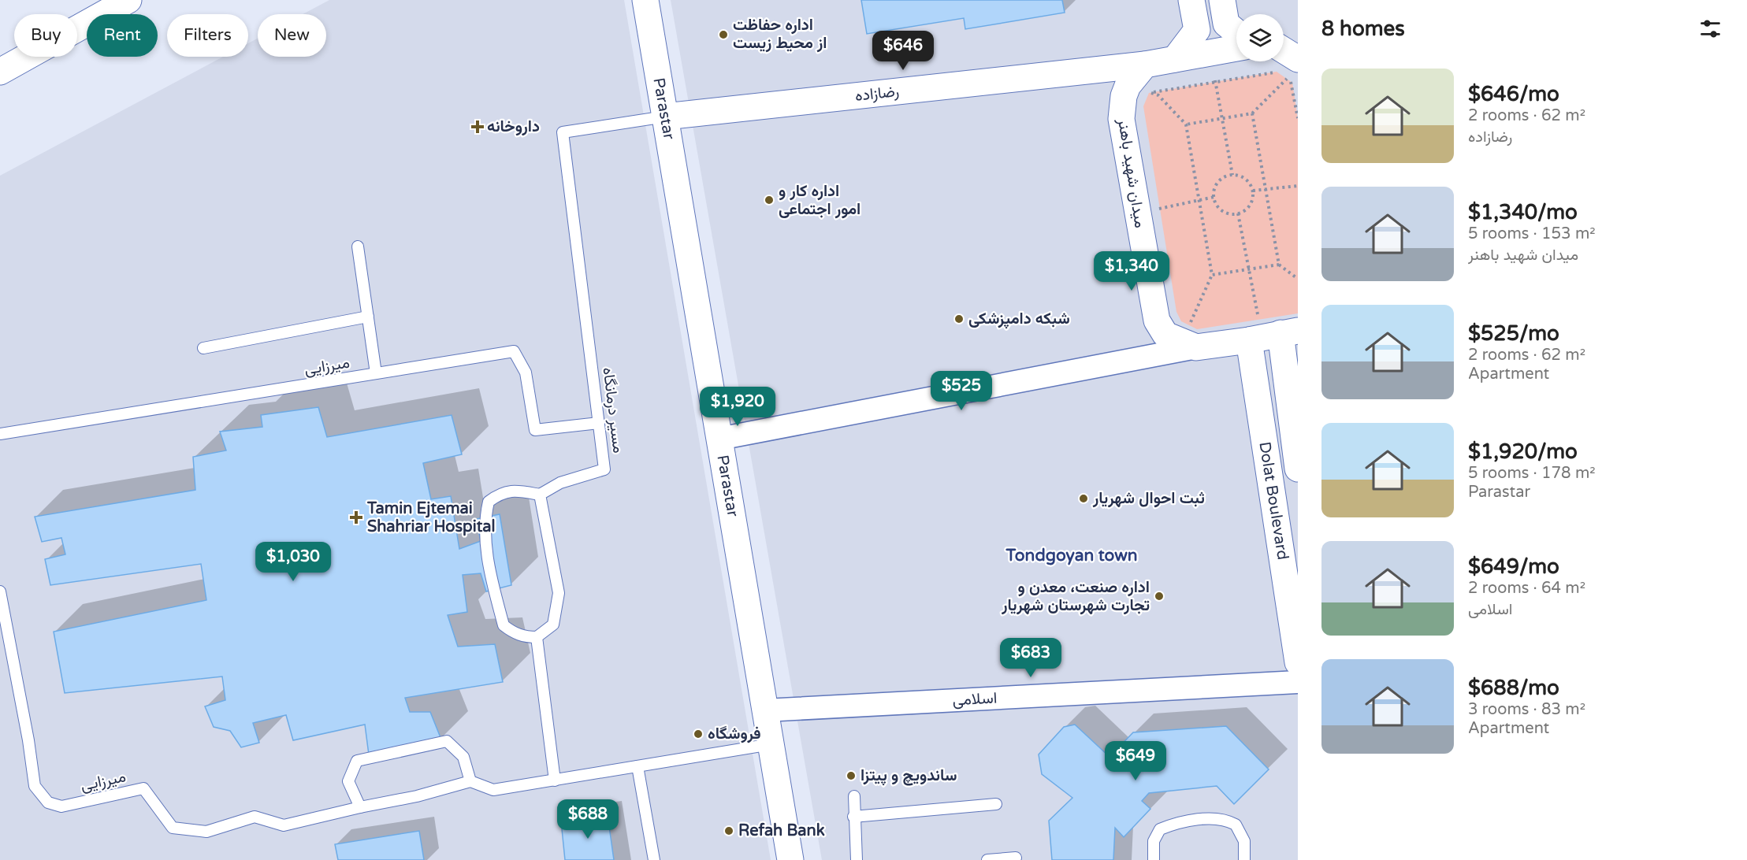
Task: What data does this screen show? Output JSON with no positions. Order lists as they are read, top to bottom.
{
  "streets": {
    "main road": [
      "رضازاده",
      "Parastar",
      "میدان شهید باهنر",
      "Dolat Boulevard"
    ],
    "street": ["اسلامی"],
    "lane": ["میرزایی", "مسیر درمانگاه"]
  },
  "crossings": [
    ["رضازاده", "Parastar"],
    ["رضازاده", "میدان شهید باهنر"],
    ["رضازاده", "مسیر درمانگاه"],
    ["Parastar", "مسیر درمانگاه"],
    ["Parastar", "اسلامی"],
    ["میرزایی", "مسیر درمانگاه"]
  ],
  "districts": ["Tondgoyan town"],
  "places": {
    "other": [
      "اداره حفاظت از محیط زیست",
      "اداره کار و امور اجتماعی",
      "شبکه دامپزشکی",
      "ثبت احوال شهریار",
      "اداره صنعت، معدن و تجارت شهرستان شهریار",
      "فروشگاه",
      "ساندویچ و پیتزا",
      "Refah Bank"
    ],
    "health": ["داروخانه", "Tamin Ejtemai Shahriar Hospital"]
  },
  "page": {
    "heading": "8 homes",
    "chip": [
      "Buy",
      "Rent",
      "Filters",
      "New"
    ],
    "price": [
      "$646",
      "$1,340",
      "$525",
      "$1,920",
      "$1,030",
      "$683",
      "$649",
      "$688"
    ],
    "list": [
      {
        "name": "$646/mo",
        "note": "2 rooms · 62 m² · رضازاده"
      },
      {
        "name": "$1,340/mo",
        "note": "5 rooms · 153 m² · میدان شهید باهنر"
      },
      {
        "name": "$525/mo",
        "note": "2 rooms · 62 m² · Apartment"
      },
      {
        "name": "$1,920/mo",
        "note": "5 rooms · 178 m² · Parastar"
      },
      {
        "name": "$649/mo",
        "note": "2 rooms · 64 m² · اسلامی"
      },
      {
        "name": "$688/mo",
        "note": "3 rooms · 83 m² · Apartment"
      }
    ]
  }
}
